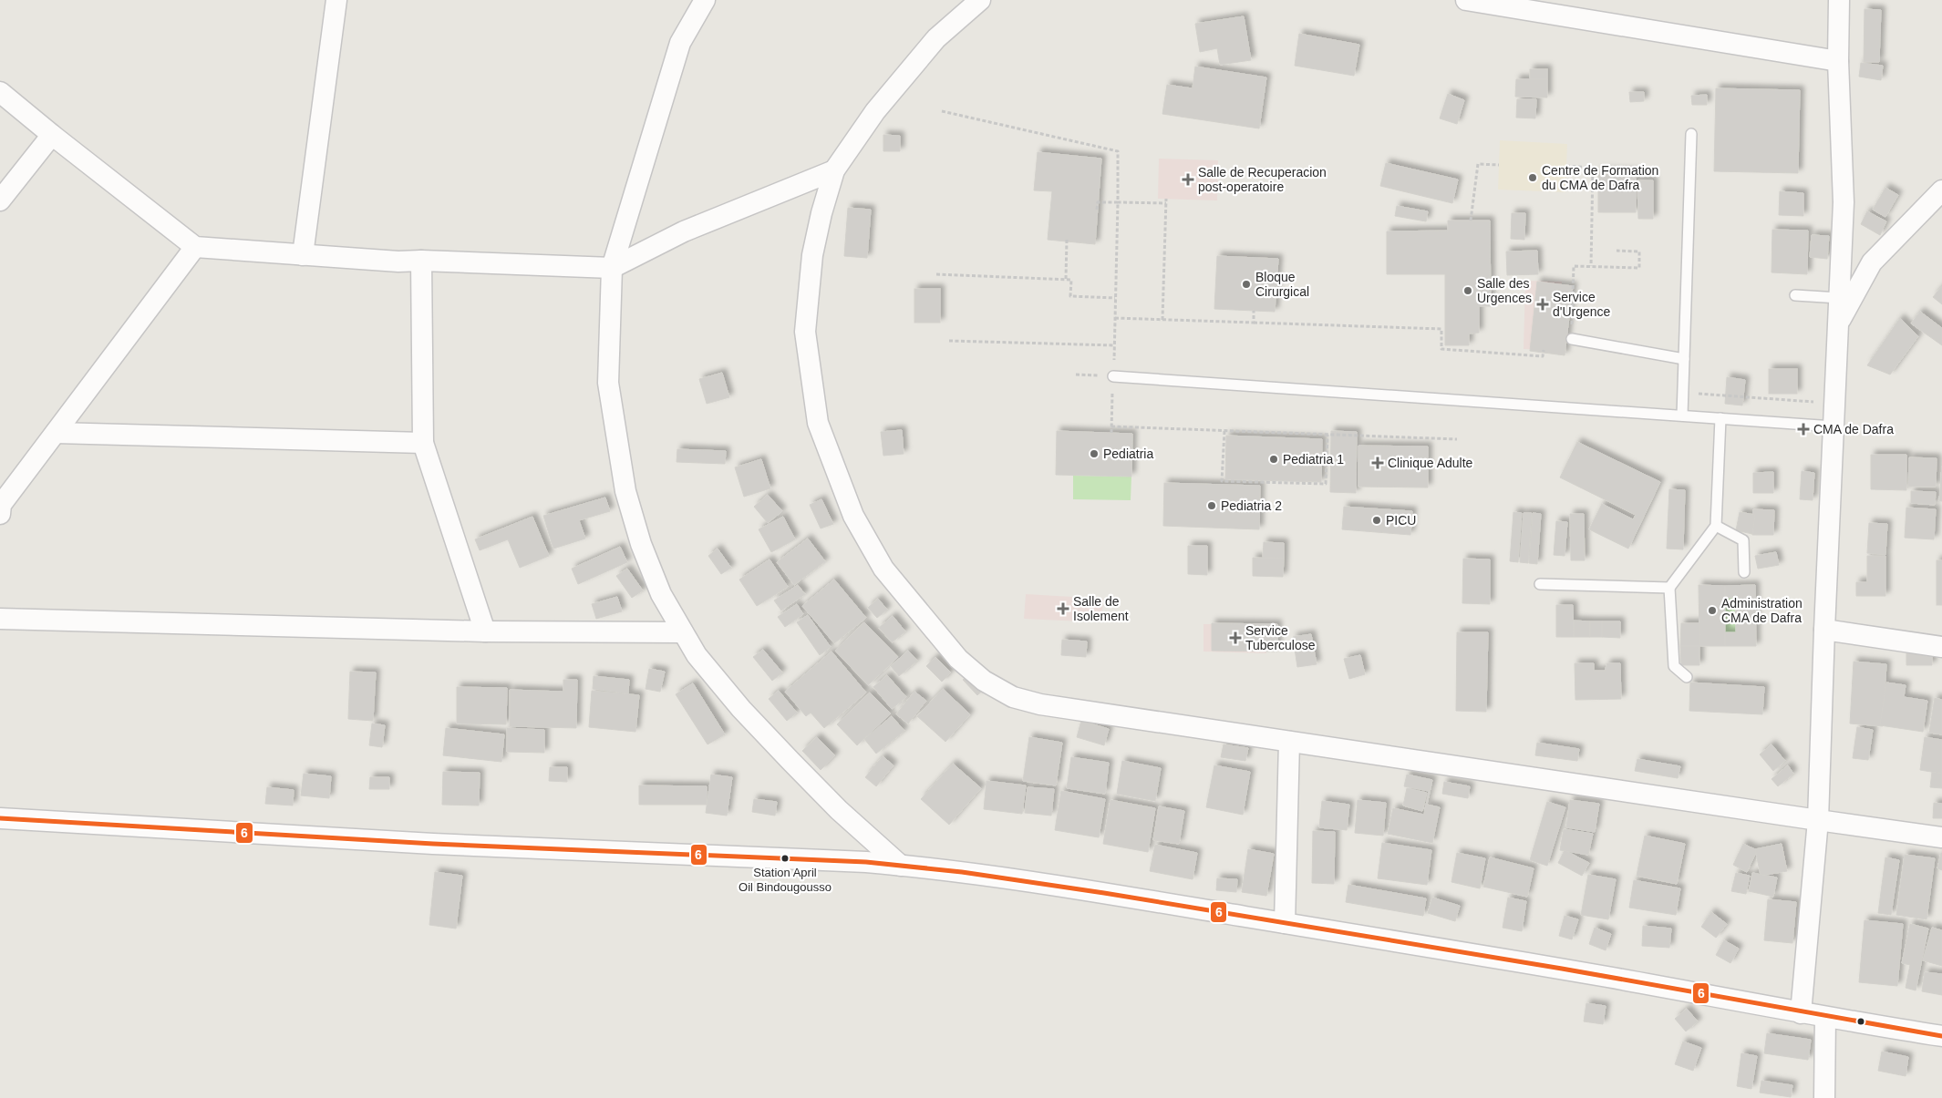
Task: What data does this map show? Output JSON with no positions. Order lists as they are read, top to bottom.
{
  "places": {
    "other": [
      "Centre de Formation du CMA de Dafra",
      "Bloque Cirurgical",
      "Salle des Urgences",
      "Pediatria",
      "Pediatria 1",
      "Pediatria 2",
      "PICU",
      "Administration CMA de Dafra",
      "Station April Oil Bindougousso"
    ],
    "health": [
      "Salle de Recuperacion post-operatoire",
      "Service d'Urgence",
      "CMA de Dafra",
      "Clinique Adulte",
      "Salle de Isolement",
      "Service Tuberculose"
    ]
  },
  "lines": ["transit line 6"]
}
